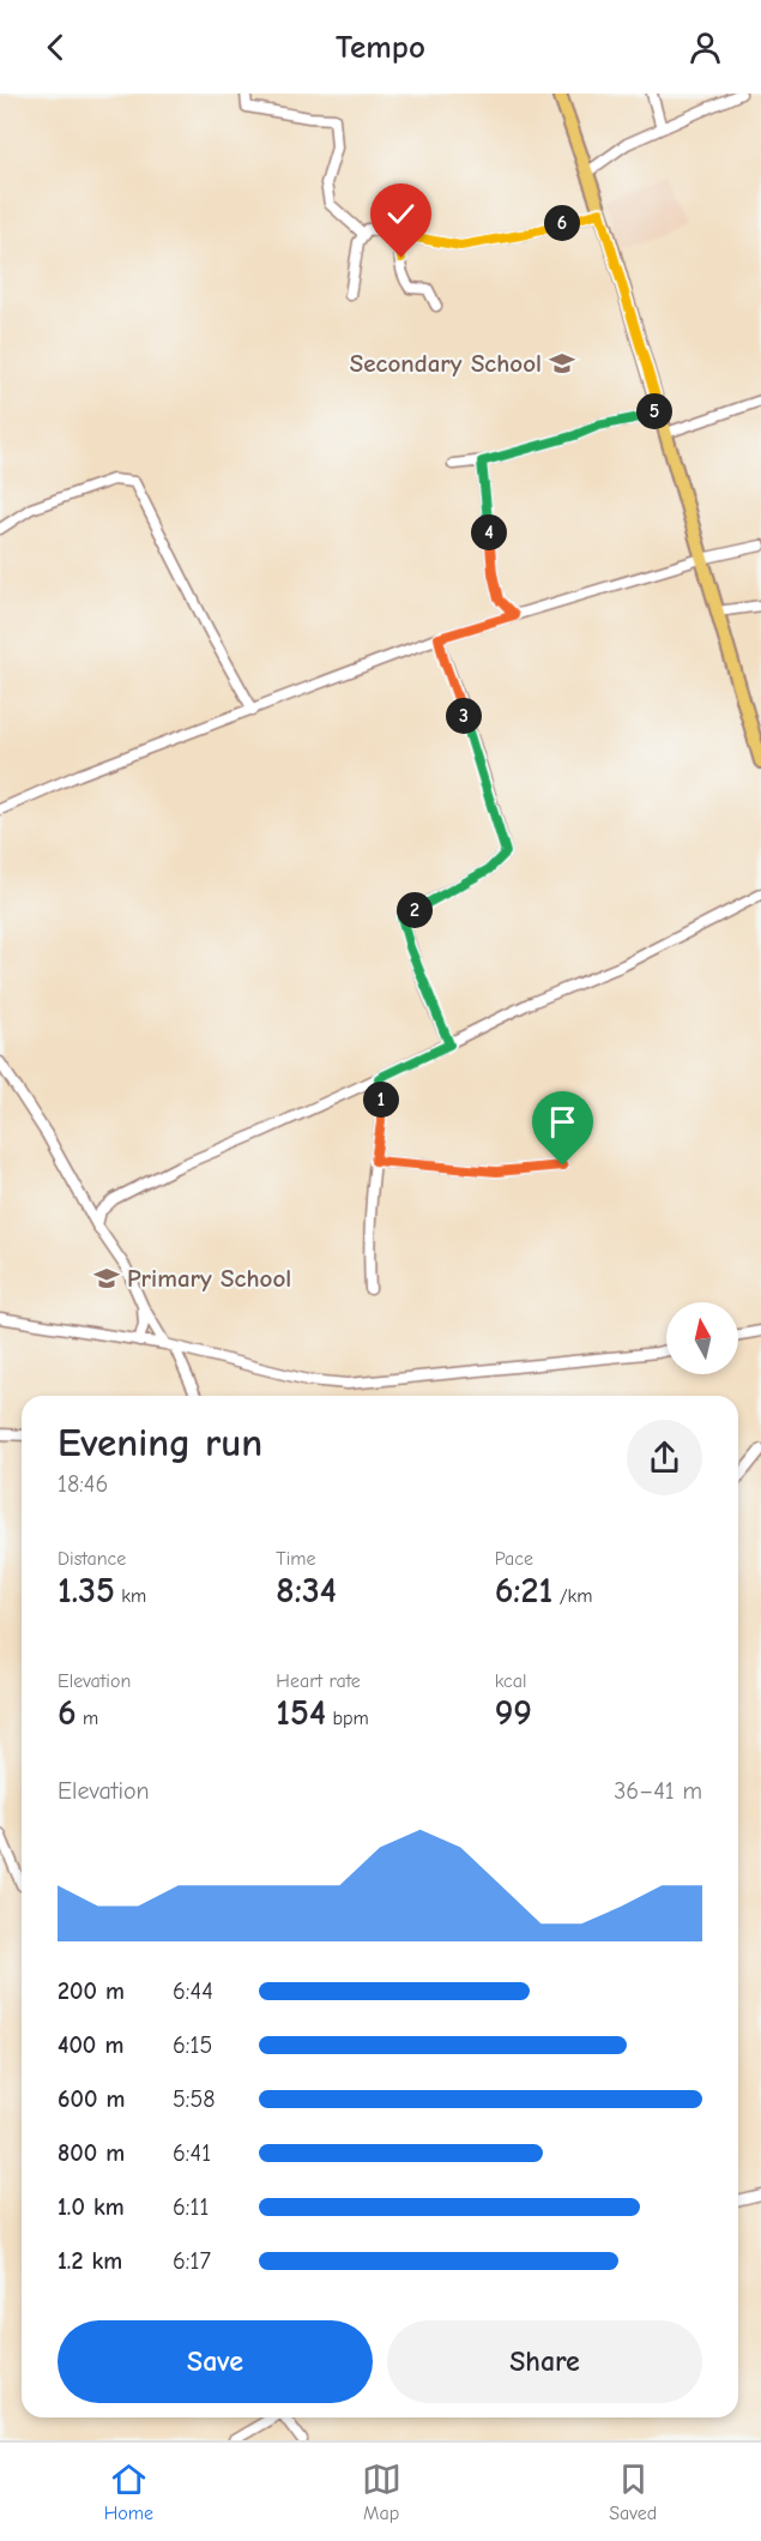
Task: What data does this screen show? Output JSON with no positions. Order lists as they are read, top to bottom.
{
  "places": {
    "school or university": ["Secondary School", "Primary School"]
  },
  "north": "top",
  "page": {
    "header": "Tempo",
    "pins": [
      "6",
      "5",
      "4",
      "3",
      "2",
      "1"
    ],
    "heading": ["Evening run", "18:46"],
    "stats": [
      ["Distance", "1.35 km"],
      ["Time", "8:34"],
      ["Pace", "6:21 /km"],
      ["Elevation", "6 m"],
      ["Heart rate", "154 bpm"],
      ["kcal", "99"]
    ],
    "chart": ["Elevation", "36–41 m"],
    "list": [
      {
        "name": "200 m",
        "note": "6:44"
      },
      {
        "name": "400 m",
        "note": "6:15"
      },
      {
        "name": "600 m",
        "note": "5:58"
      },
      {
        "name": "800 m",
        "note": "6:41"
      },
      {
        "name": "1.0 km",
        "note": "6:11"
      },
      {
        "name": "1.2 km",
        "note": "6:17"
      }
    ],
    "buttons": ["Save", "Share"],
    "tabs": ["Home", "Map", "Saved"]
  }
}
